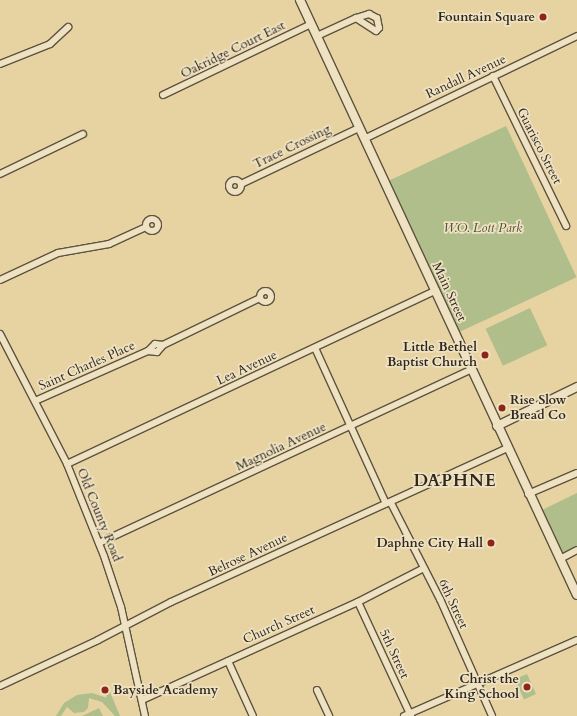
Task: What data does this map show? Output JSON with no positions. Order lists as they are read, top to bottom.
{
  "streets": {
    "main road": ["Main Street"],
    "street": [
      "Oakridge Court East",
      "Randall Avenue",
      "Guarisco Street",
      "Trace Crossing",
      "Saint Charles Place",
      "Lea Avenue",
      "Magnolia Avenue",
      "Old County Road",
      "Belrose Avenue",
      "6th Street",
      "Church Street",
      "5th Street"
    ]
  },
  "crossings": [
    ["Oakridge Court East", "Main Street"],
    ["Randall Avenue", "Guarisco Street"],
    ["Randall Avenue", "Main Street"],
    ["Trace Crossing", "Main Street"],
    ["Main Street", "Lea Avenue"],
    ["Main Street", "Magnolia Avenue"],
    ["Main Street", "Belrose Avenue"],
    ["Saint Charles Place", "Old County Road"],
    ["Lea Avenue", "Old County Road"],
    ["Lea Avenue", "6th Street"],
    ["Magnolia Avenue", "Old County Road"],
    ["Magnolia Avenue", "6th Street"],
    ["Old County Road", "Belrose Avenue"],
    ["Old County Road", "Church Street"],
    ["Belrose Avenue", "6th Street"],
    ["6th Street", "Church Street"],
    ["Church Street", "5th Street"]
  ],
  "districts": ["DAPHNE"],
  "parks": ["W.O. Lott Park"],
  "places": [
    "Fountain Square",
    "Little Bethel Baptist Church",
    "Rise Slow Bread Co",
    "Daphne City Hall",
    "Christ the King School",
    "Bayside Academy"
  ]
}
